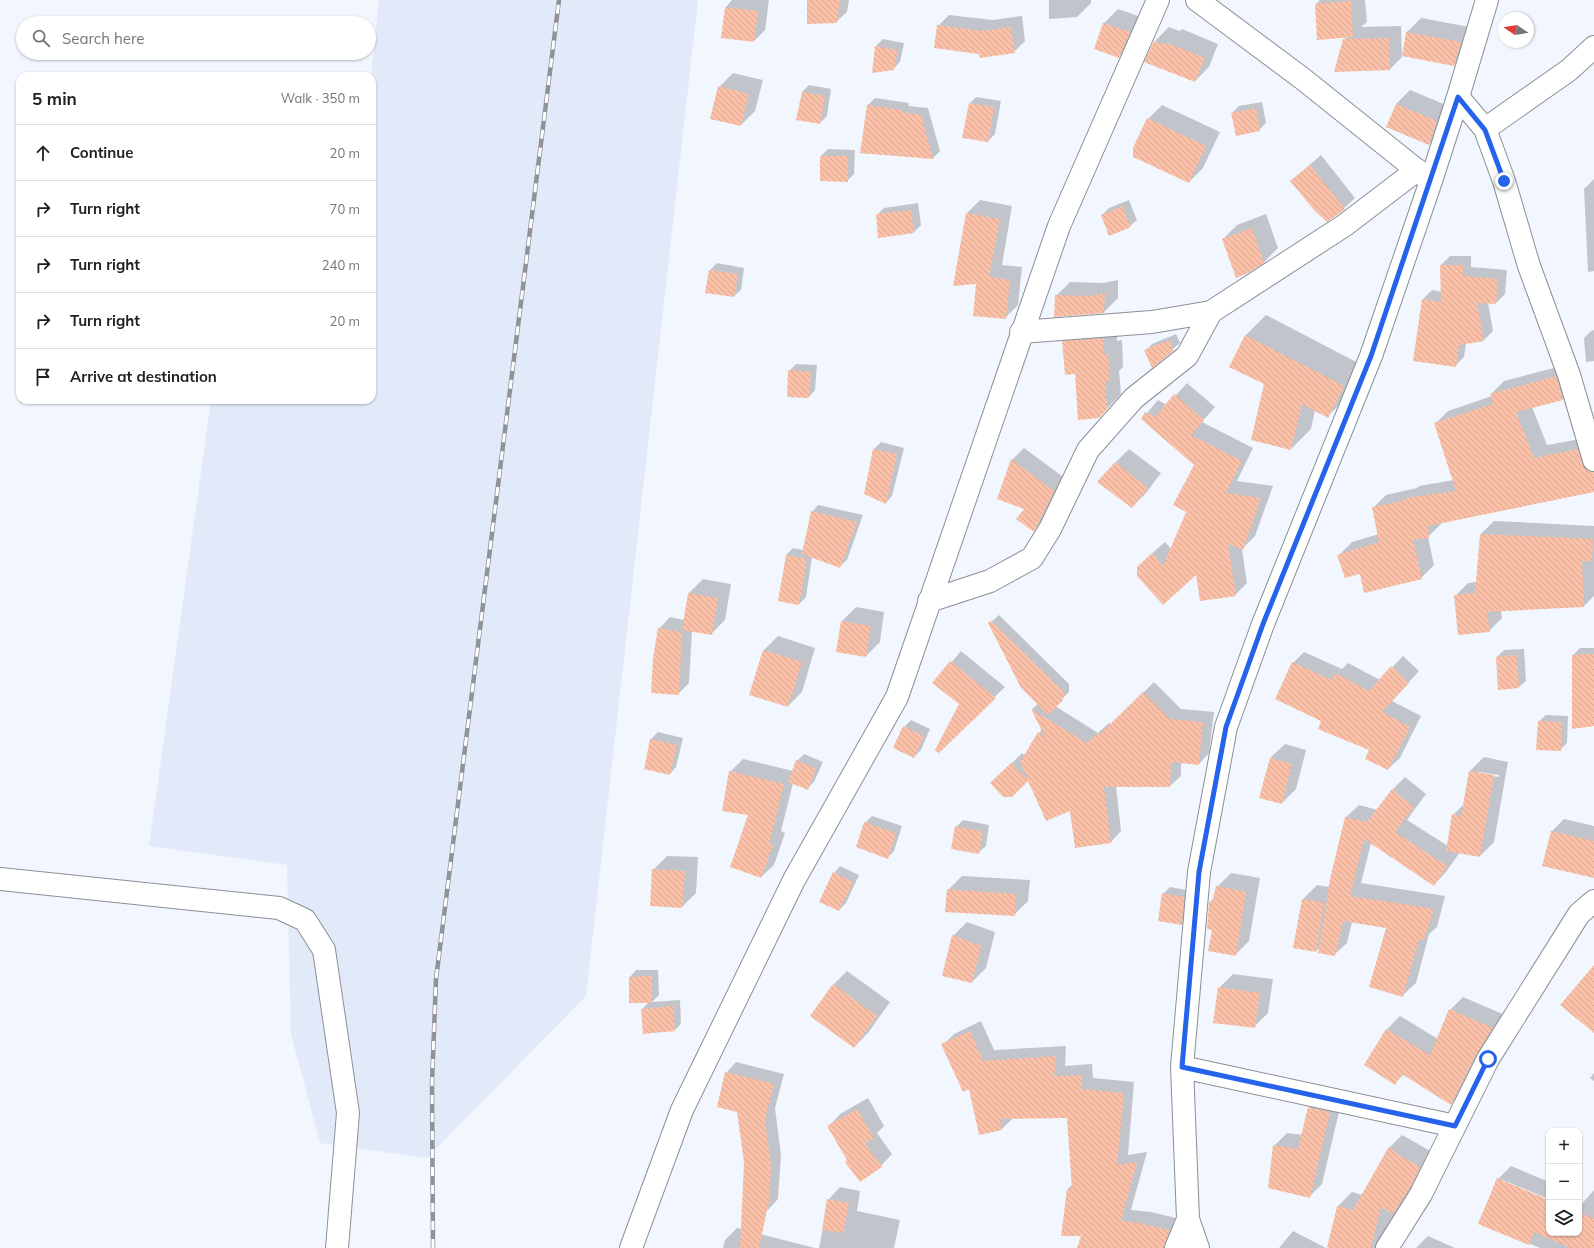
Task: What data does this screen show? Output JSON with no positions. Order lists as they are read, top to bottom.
{
  "north": "left",
  "page": {
    "search": "Search here",
    "heading": ["5 min", "Walk · 350 m"],
    "list": [
      ["Continue", "20 m"],
      ["Turn right", "70 m"],
      ["Turn right", "240 m"],
      ["Turn right", "20 m"],
      "Arrive at destination"
    ],
    "map_buttons": ["+", "−"]
  }
}
